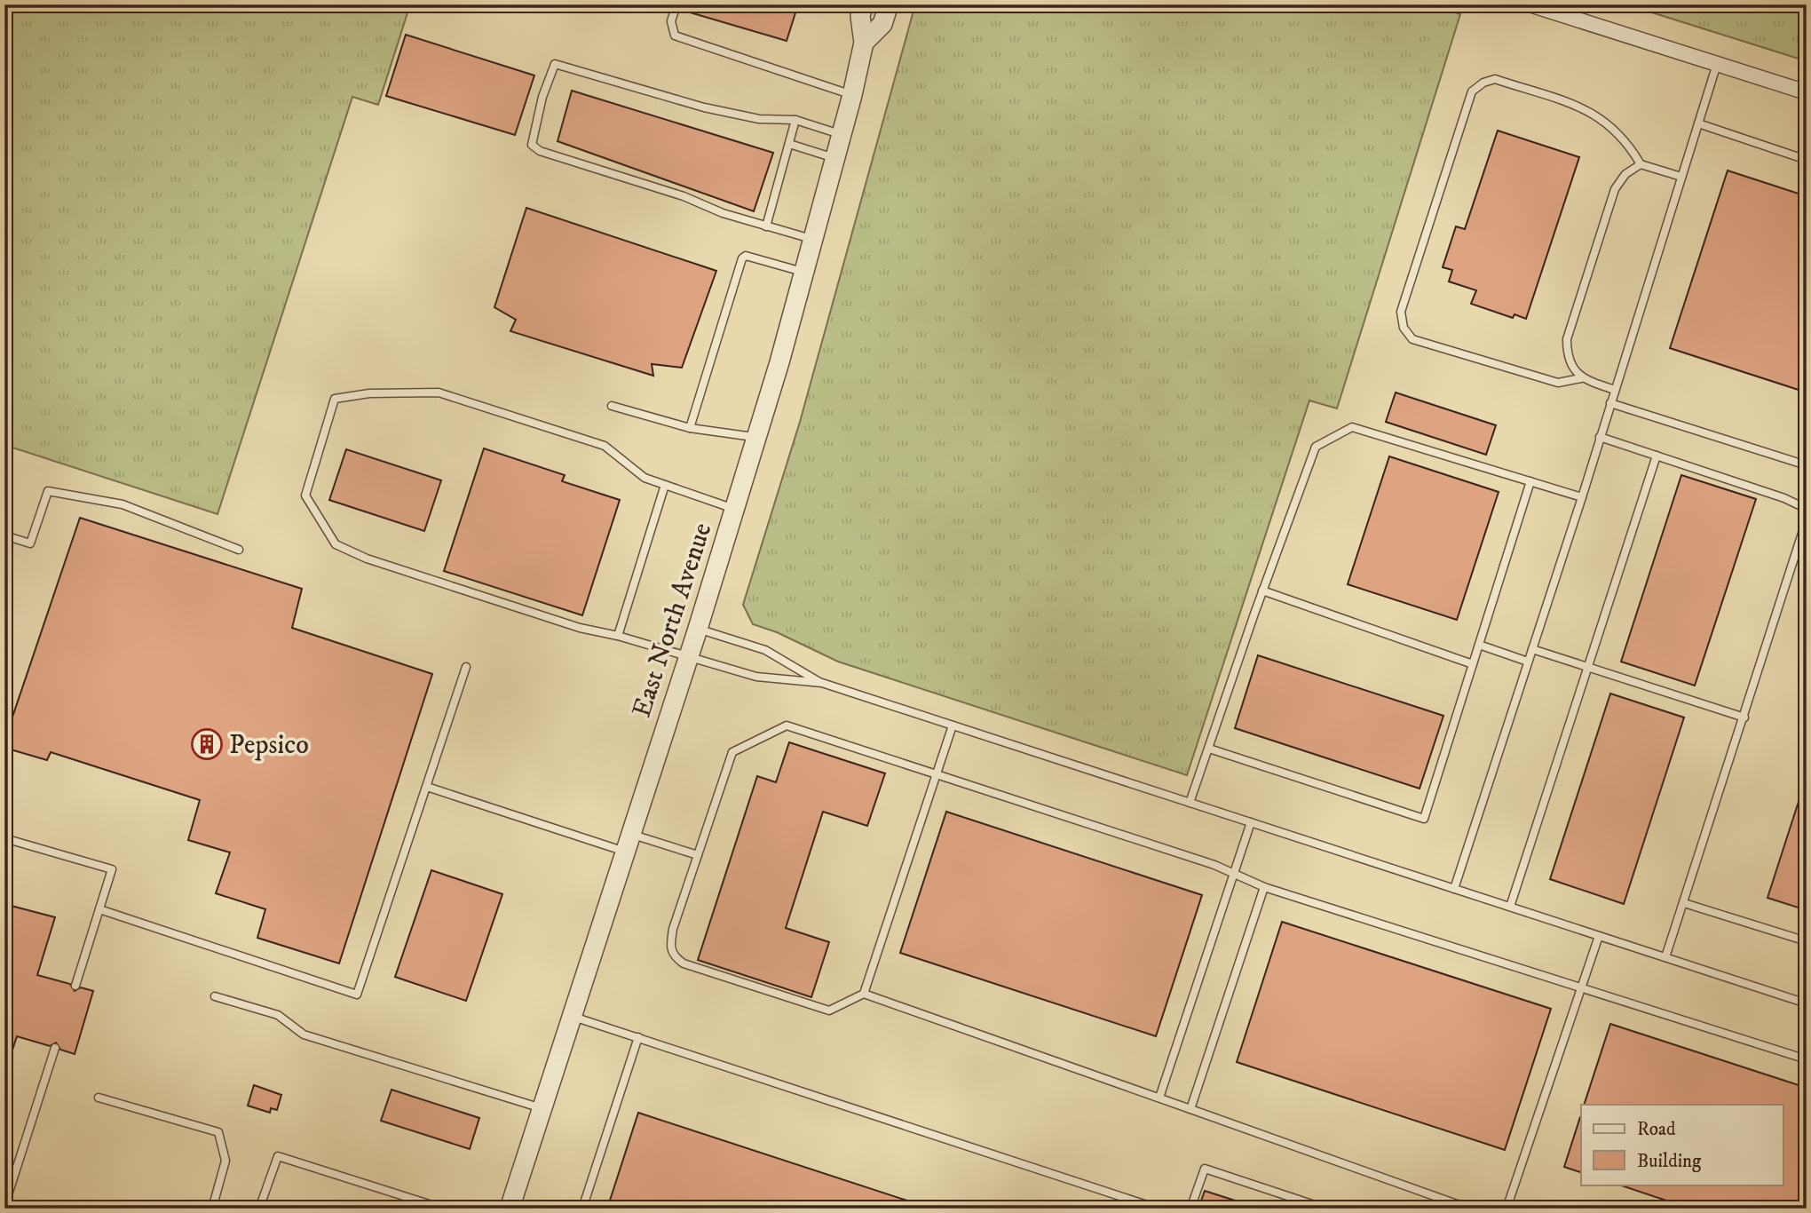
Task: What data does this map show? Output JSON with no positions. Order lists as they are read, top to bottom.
{
  "streets": {
    "street": ["East North Avenue"]
  },
  "places": {
    "building": ["Pepsico"]
  },
  "legend": ["Road", "Building"]
}
